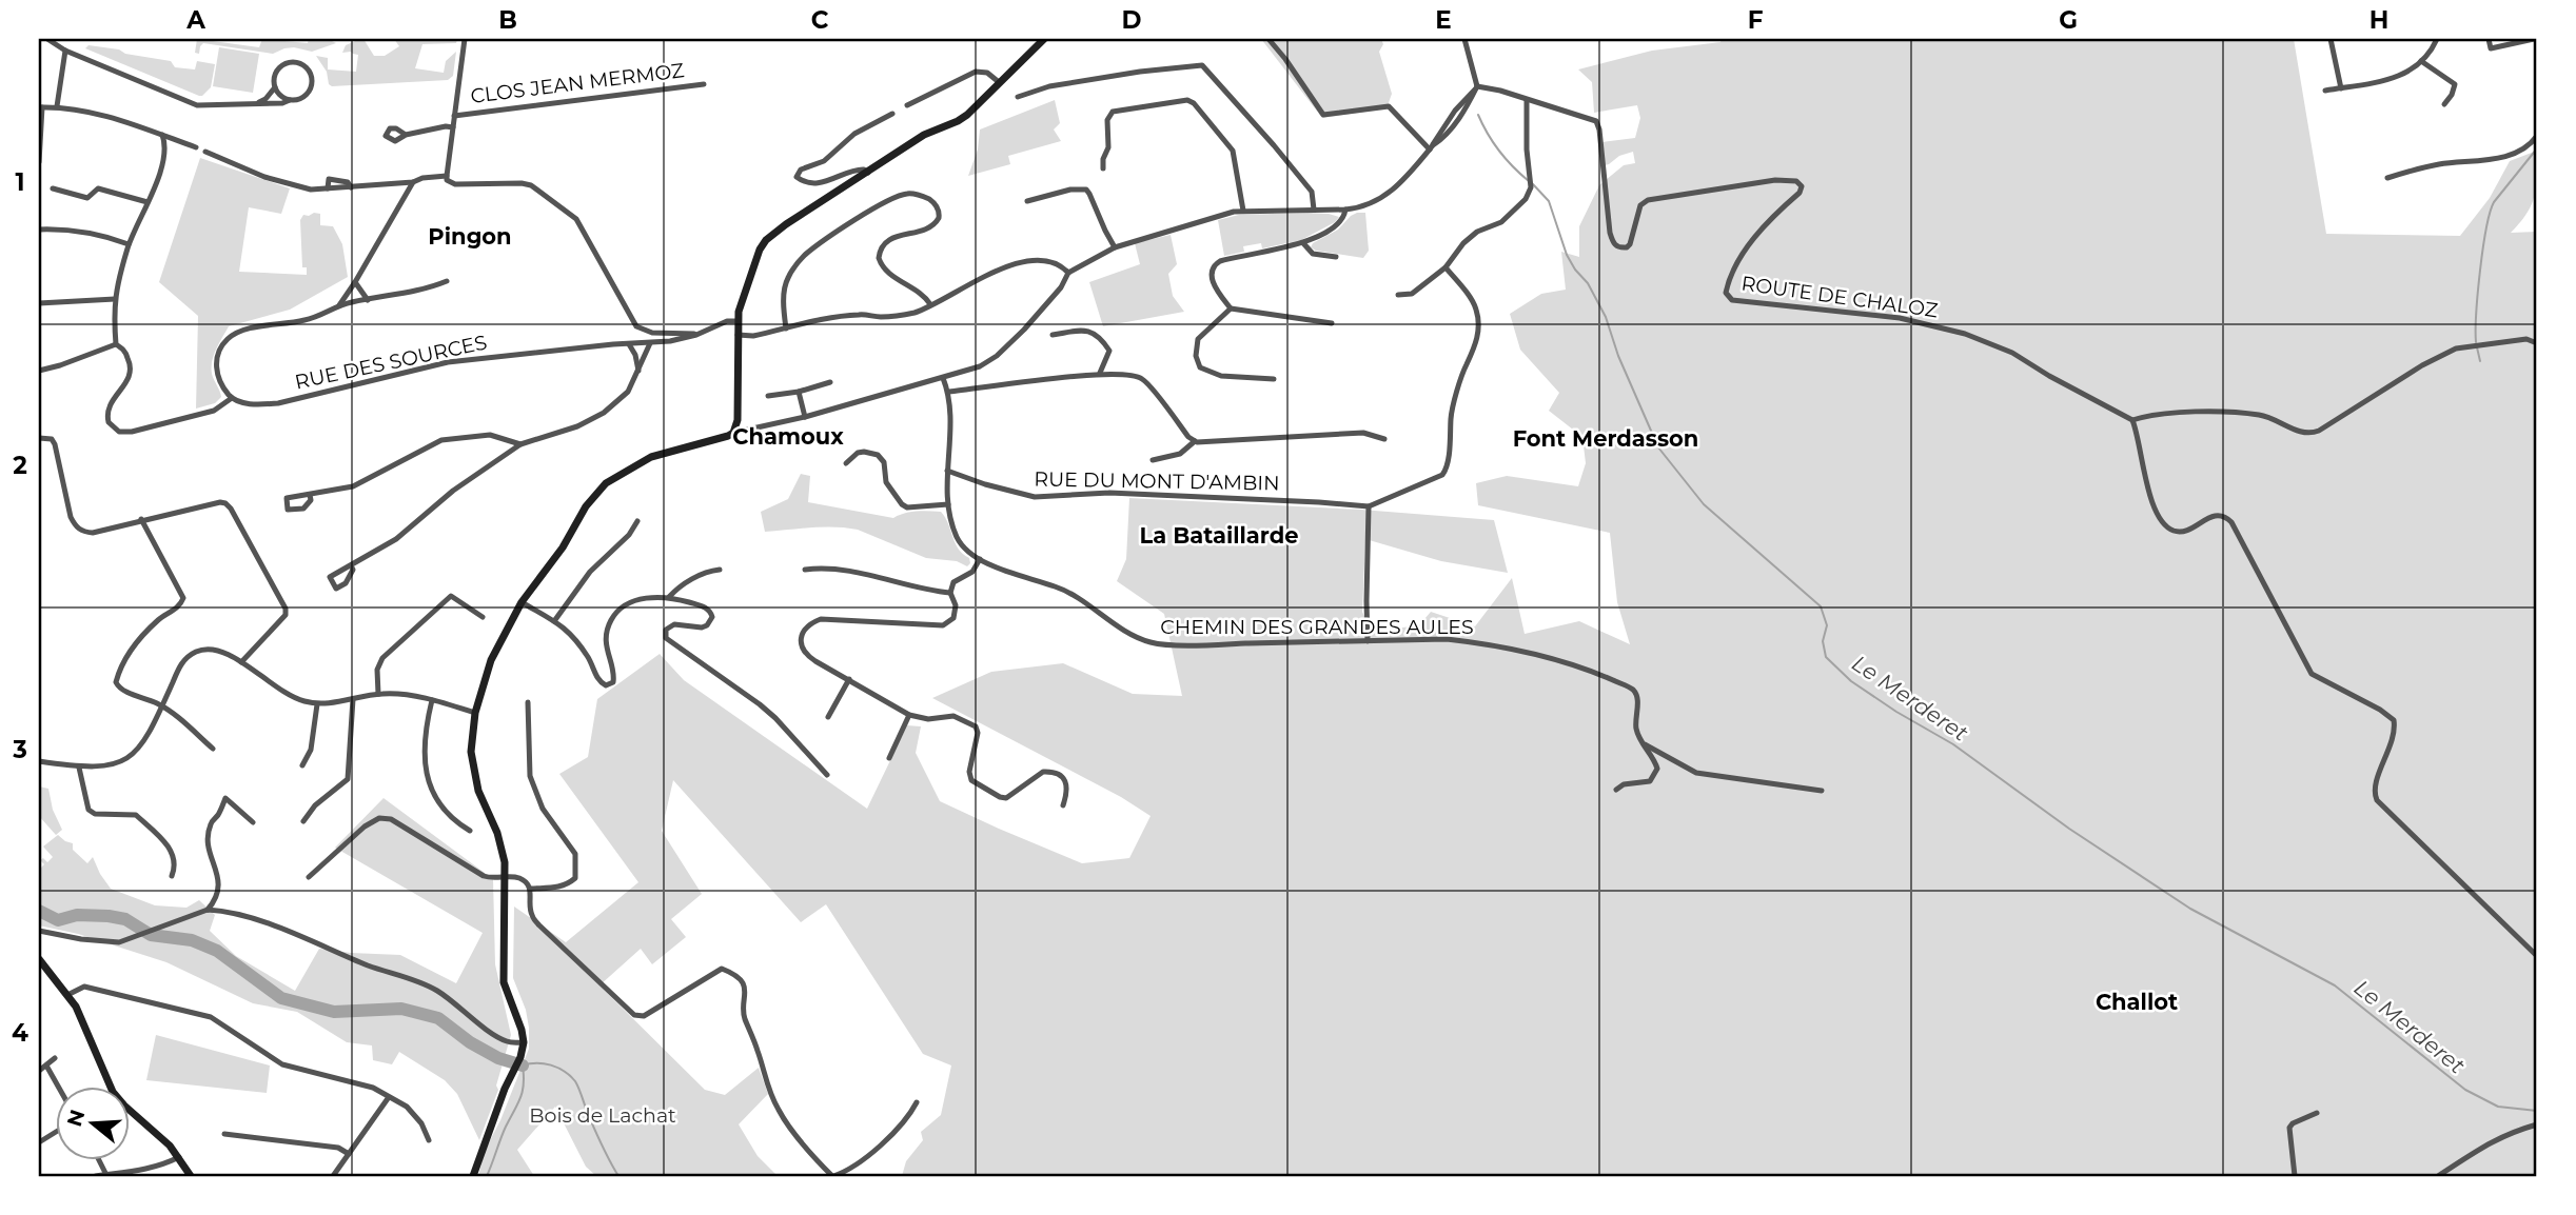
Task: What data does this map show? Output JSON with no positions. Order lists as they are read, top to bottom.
{
  "streets": {
    "street": [
      "CLOS JEAN MERMOZ",
      "ROUTE DE CHALOZ",
      "RUE DES SOURCES",
      "RUE DU MONT D'AMBIN",
      "CHEMIN DES GRANDES AULES"
    ]
  },
  "districts": [
    "Pingon",
    "Chamoux",
    "Font Merdasson",
    "La Bataillarde",
    "Challot"
  ],
  "water": ["Le Merderet"],
  "parks": ["Bois de Lachat"],
  "north": "left",
  "grid": {
    "columns": [
      "A",
      "B",
      "C",
      "D",
      "E",
      "F",
      "G",
      "H"
    ],
    "rows": [
      "1",
      "2",
      "3",
      "4"
    ]
  }
}
